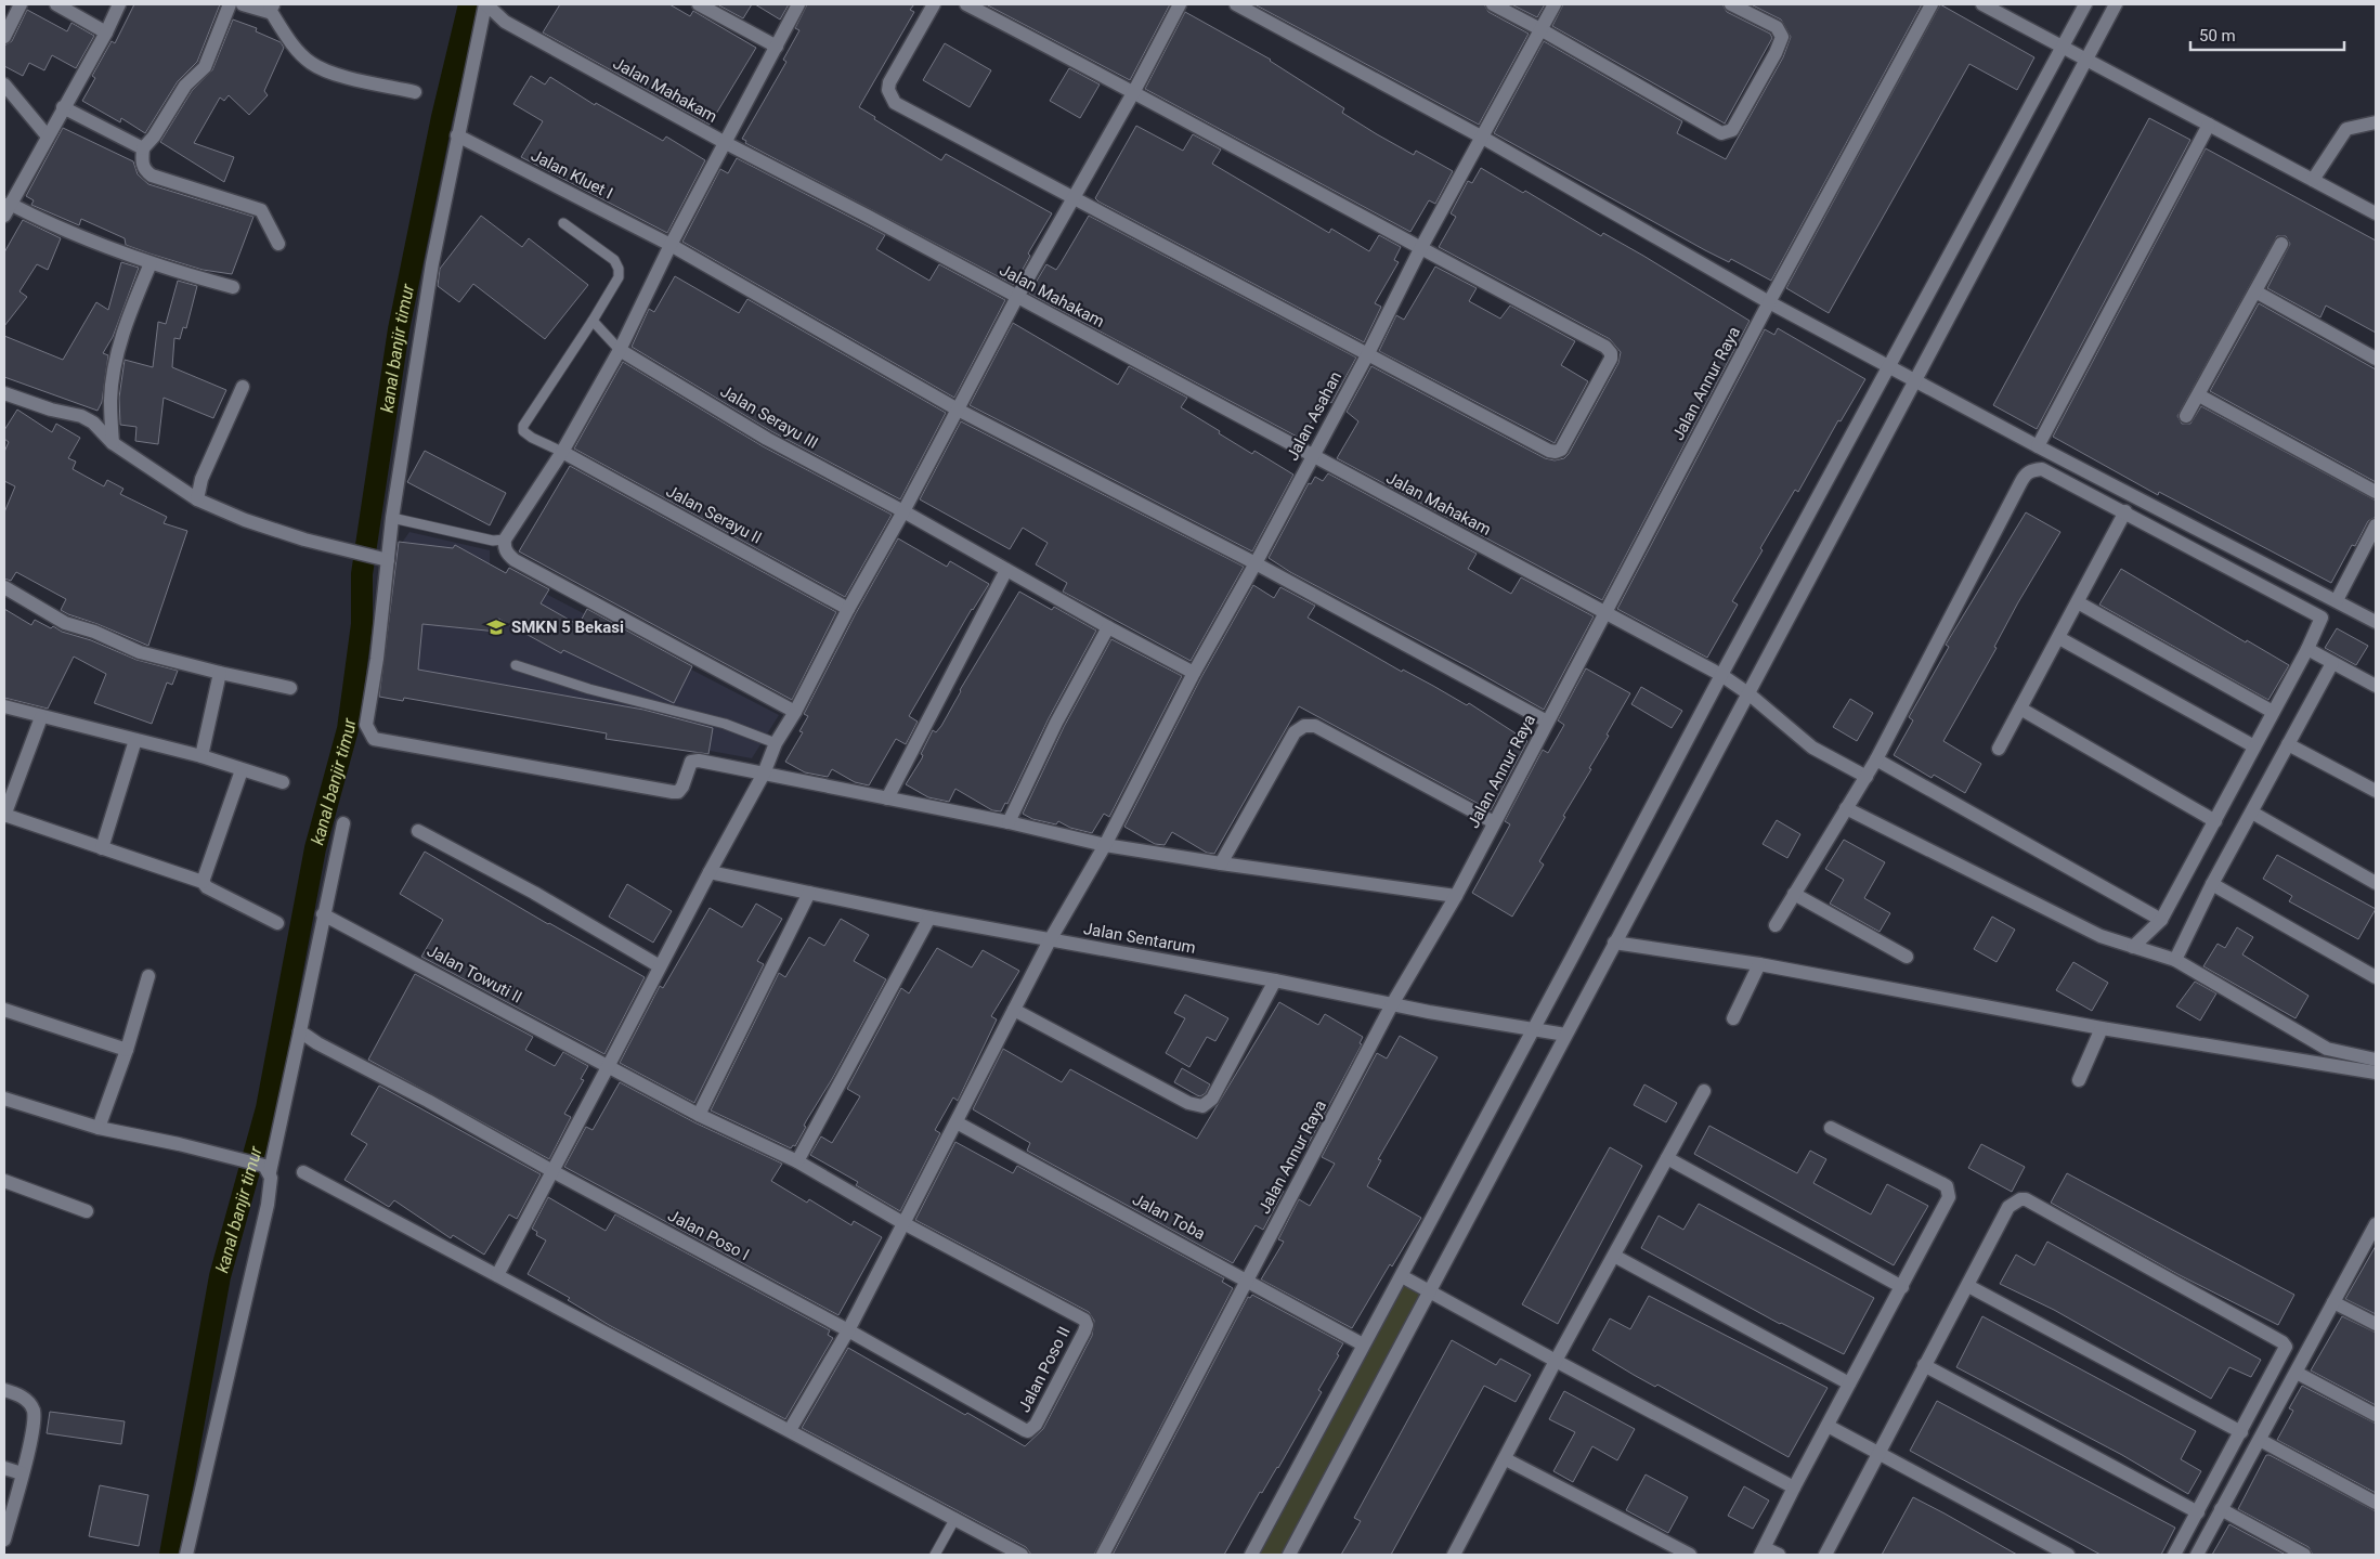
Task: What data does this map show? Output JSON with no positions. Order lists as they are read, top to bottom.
{
  "streets": {
    "street": [
      "Jalan Mahakam",
      "Jalan Kluet I",
      "Jalan Annur Raya",
      "Jalan Asahan",
      "Jalan Serayu III",
      "Jalan Serayu II",
      "Jalan Sentarum",
      "Jalan Towuti II",
      "Jalan Toba",
      "Jalan Poso I",
      "Jalan Poso II"
    ]
  },
  "crossings": [
    ["Jalan Mahakam", "Jalan Annur Raya"],
    ["Jalan Mahakam", "Jalan Asahan"],
    ["Jalan Kluet I", "Jalan Annur Raya"],
    ["Jalan Kluet I", "Jalan Asahan"],
    ["Jalan Annur Raya", "Jalan Sentarum"],
    ["Jalan Annur Raya", "Jalan Toba"],
    ["Jalan Asahan", "Jalan Serayu III"],
    ["Jalan Asahan", "Jalan Sentarum"],
    ["Jalan Asahan", "Jalan Towuti II"],
    ["Jalan Asahan", "Jalan Toba"],
    ["Jalan Asahan", "Jalan Poso I"],
    ["Jalan Asahan", "Jalan Poso II"],
    ["Jalan Towuti II", "Jalan Poso II"],
    ["Jalan Poso I", "Jalan Poso II"]
  ],
  "water": ["kanal banjir timur"],
  "places": {
    "school or university": ["SMKN 5 Bekasi"]
  },
  "scale_bar": "50 m"
}
